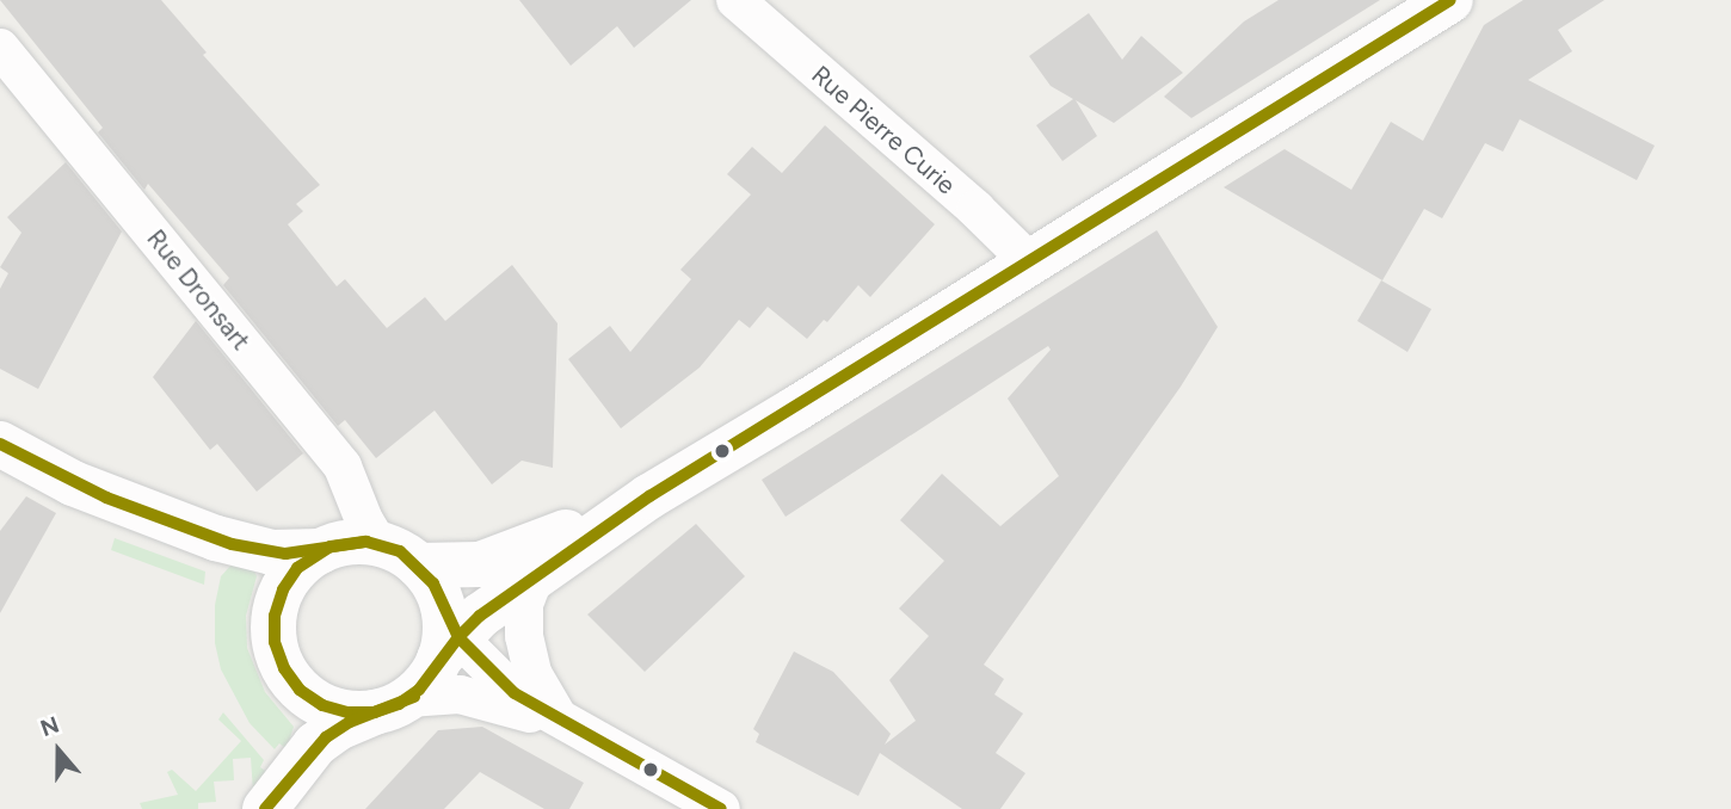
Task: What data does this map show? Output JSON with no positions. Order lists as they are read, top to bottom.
{
  "streets": {
    "street": ["Rue Pierre Curie", "Rue Dronsart"]
  },
  "north": "top"
}
